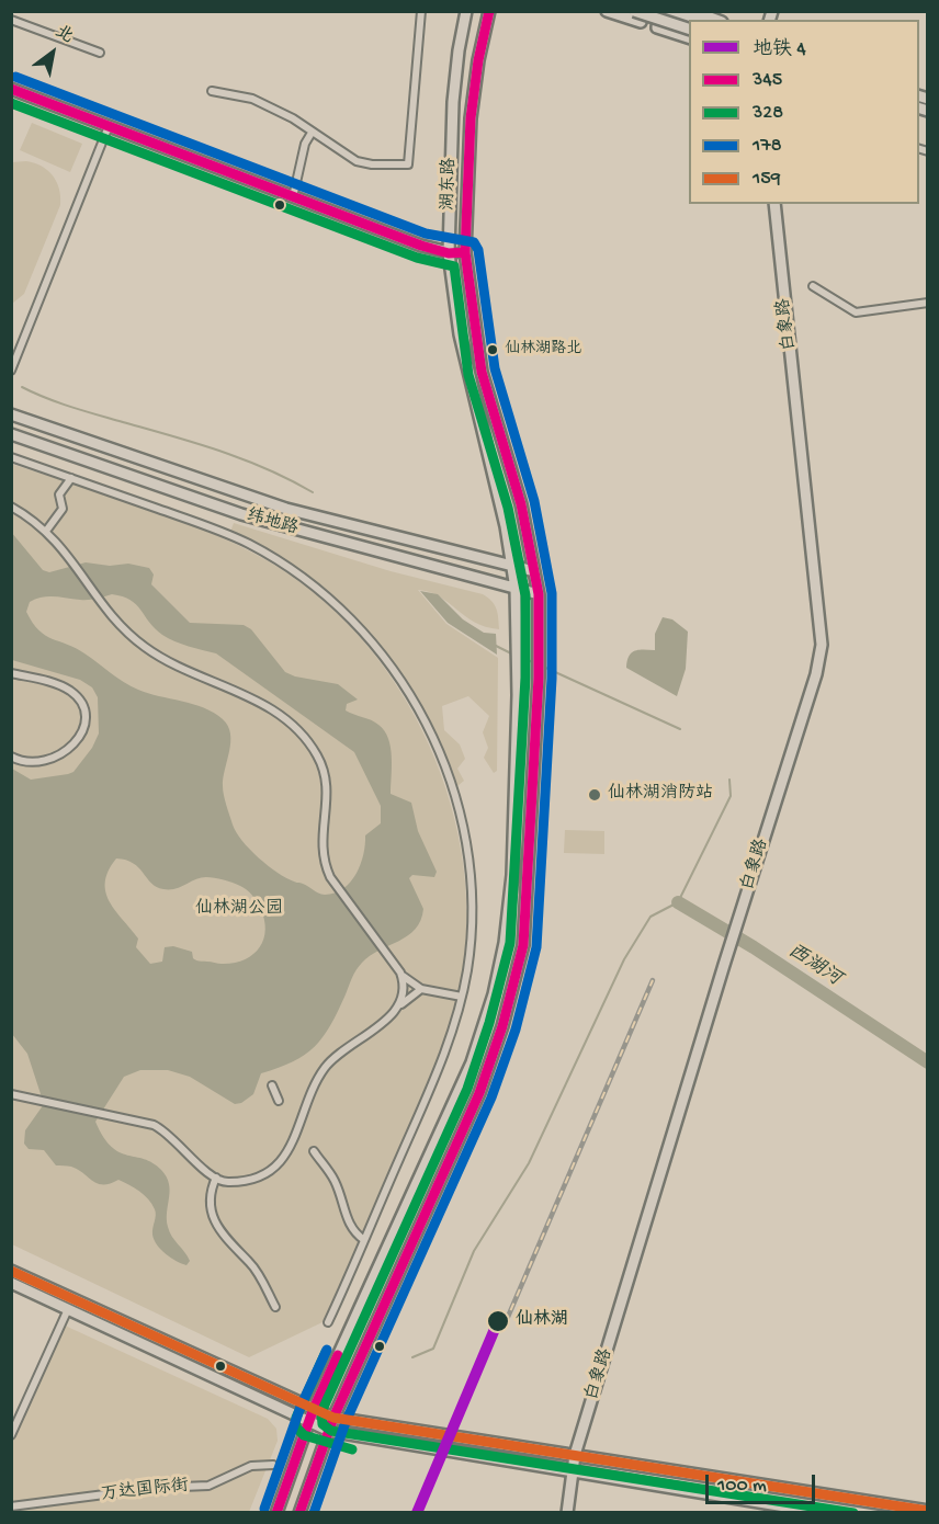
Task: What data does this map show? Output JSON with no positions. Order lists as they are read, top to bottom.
{
  "streets": {
    "main road": ["湖东路", "白象路", "纬地路"],
    "street": ["万达国际街"]
  },
  "crossings": [
    ["湖东路", "纬地路"]
  ],
  "water": ["西湖河"],
  "parks": ["仙林湖公园"],
  "places": ["仙林湖路北", "仙林湖消防站", "仙林湖"],
  "lines": [
    "transit line 345",
    "transit line 178",
    "transit line 328",
    "transit line 159",
    "metro line 4"
  ],
  "legend": [
    "地铁 4",
    "345",
    "328",
    "178",
    "159"
  ],
  "scale_bar": "100 m",
  "north": "top right"
}
